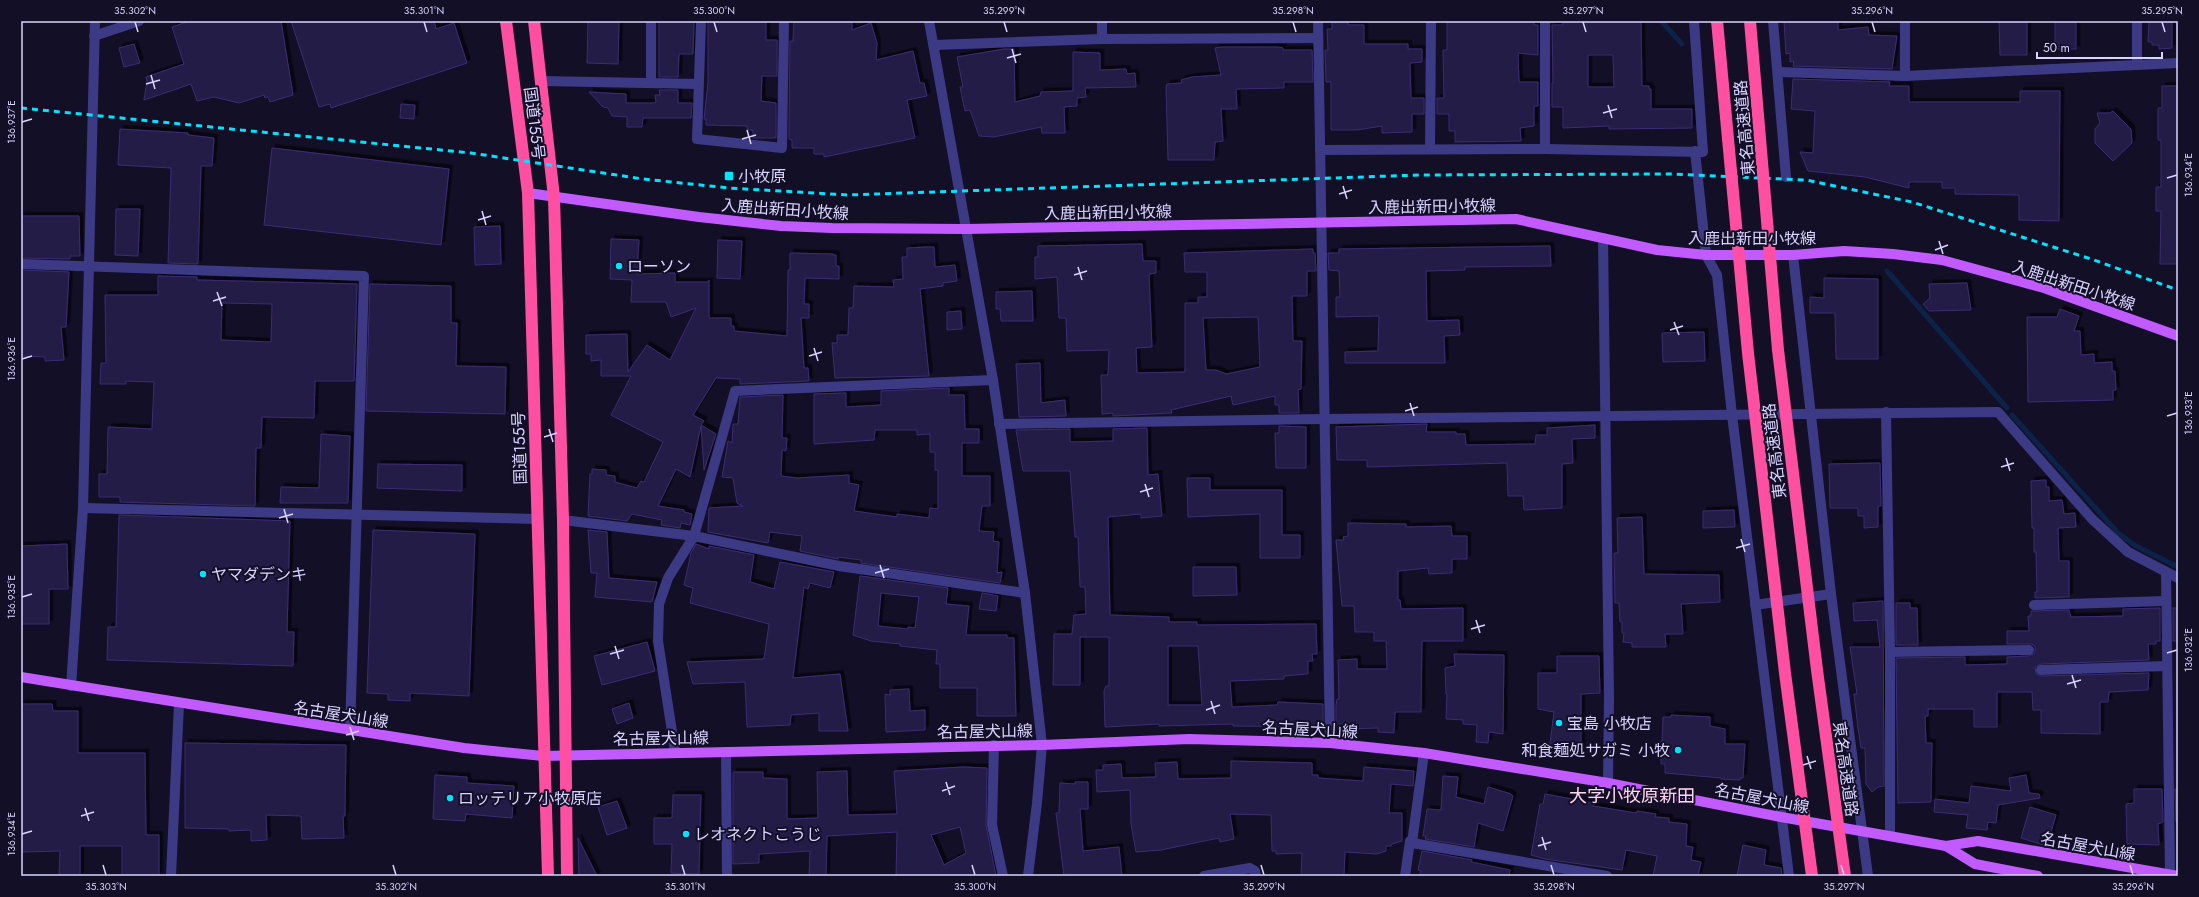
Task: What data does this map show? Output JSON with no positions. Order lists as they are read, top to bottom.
{
  "streets": {
    "highway": ["国道155号", "東名高速道路"],
    "main road": ["入鹿出新田小牧線", "名古屋犬山線"]
  },
  "crossings": [
    ["国道155号", "入鹿出新田小牧線"],
    ["国道155号", "名古屋犬山線"]
  ],
  "districts": ["大字小牧原新田"],
  "places": {
    "transit": ["小牧原"],
    "other": [
      "ローソン",
      "ヤマダデンキ",
      "宝島 小牧店",
      "和食麺処サガミ 小牧",
      "ロッテリア小牧原店",
      "レオネクトこうじ"
    ]
  },
  "scale_bar": "50 m",
  "coordinates": [
    "35.302°N",
    "35.301°N",
    "35.300°N",
    "35.299°N",
    "35.298°N",
    "35.297°N",
    "35.296°N",
    "35.295°N",
    "136.937°E",
    "136.934°E",
    "136.936°E",
    "136.933°E",
    "136.935°E",
    "136.932°E",
    "35.303°N"
  ]
}
